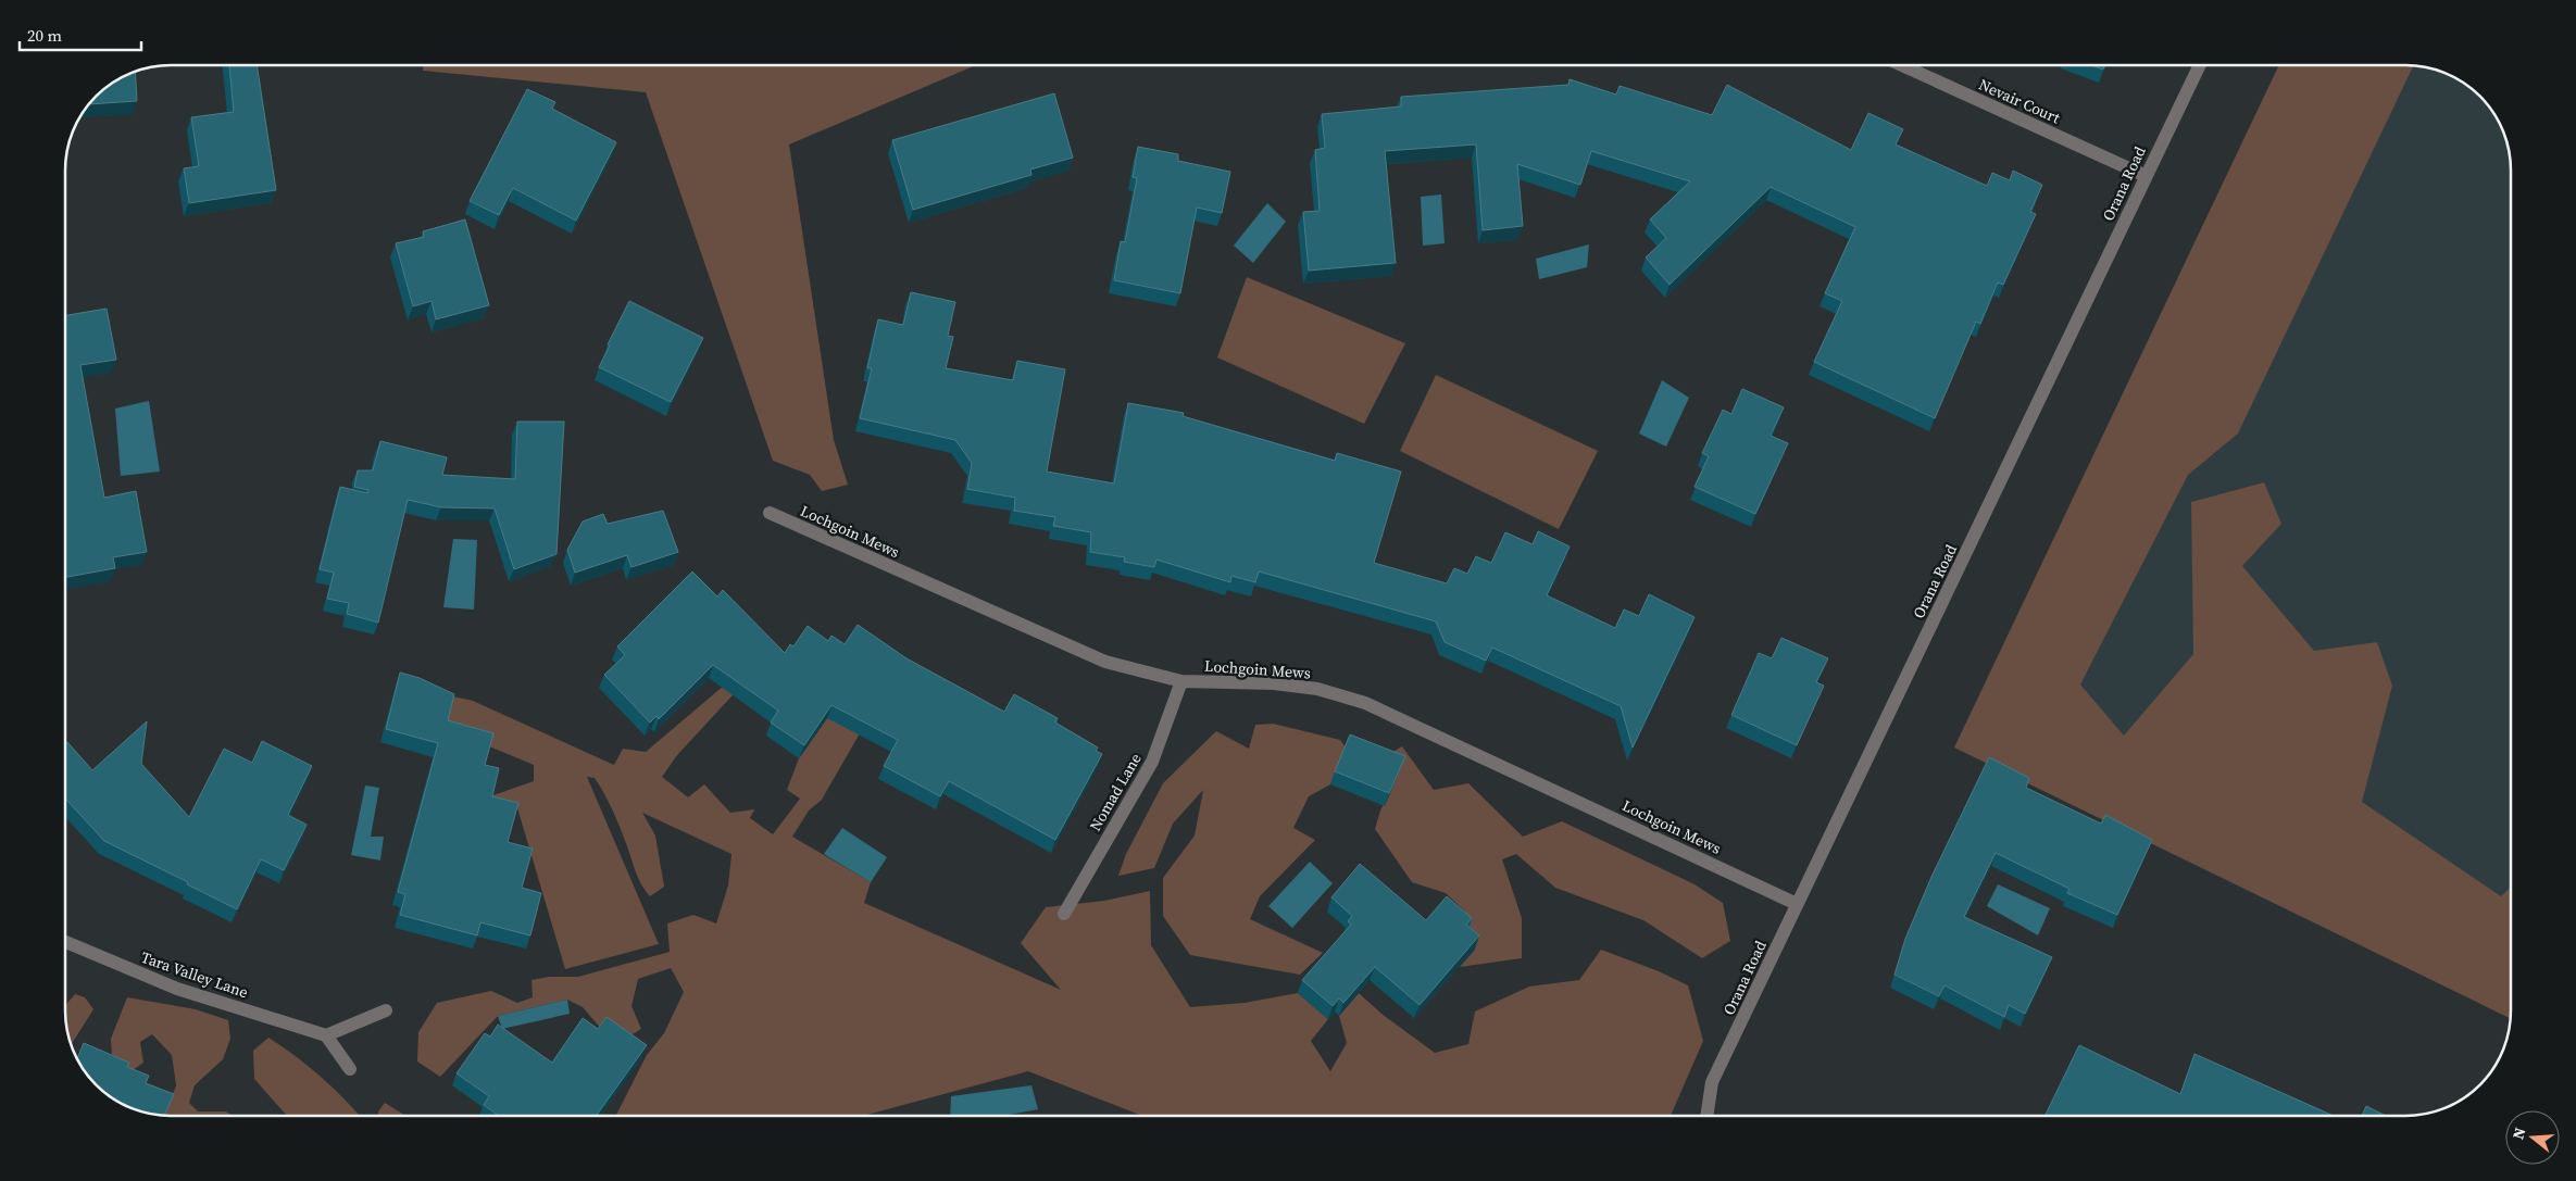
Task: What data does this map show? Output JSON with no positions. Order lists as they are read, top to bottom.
{
  "streets": {
    "street": [
      "Nevair Court",
      "Orana Road",
      "Lochgoin Mews",
      "Nomad Lane",
      "Tara Valley Lane"
    ]
  },
  "crossings": [
    ["Nevair Court", "Orana Road"],
    ["Orana Road", "Lochgoin Mews"],
    ["Lochgoin Mews", "Nomad Lane"]
  ],
  "scale_bar": "20 m",
  "north": "left"
}
